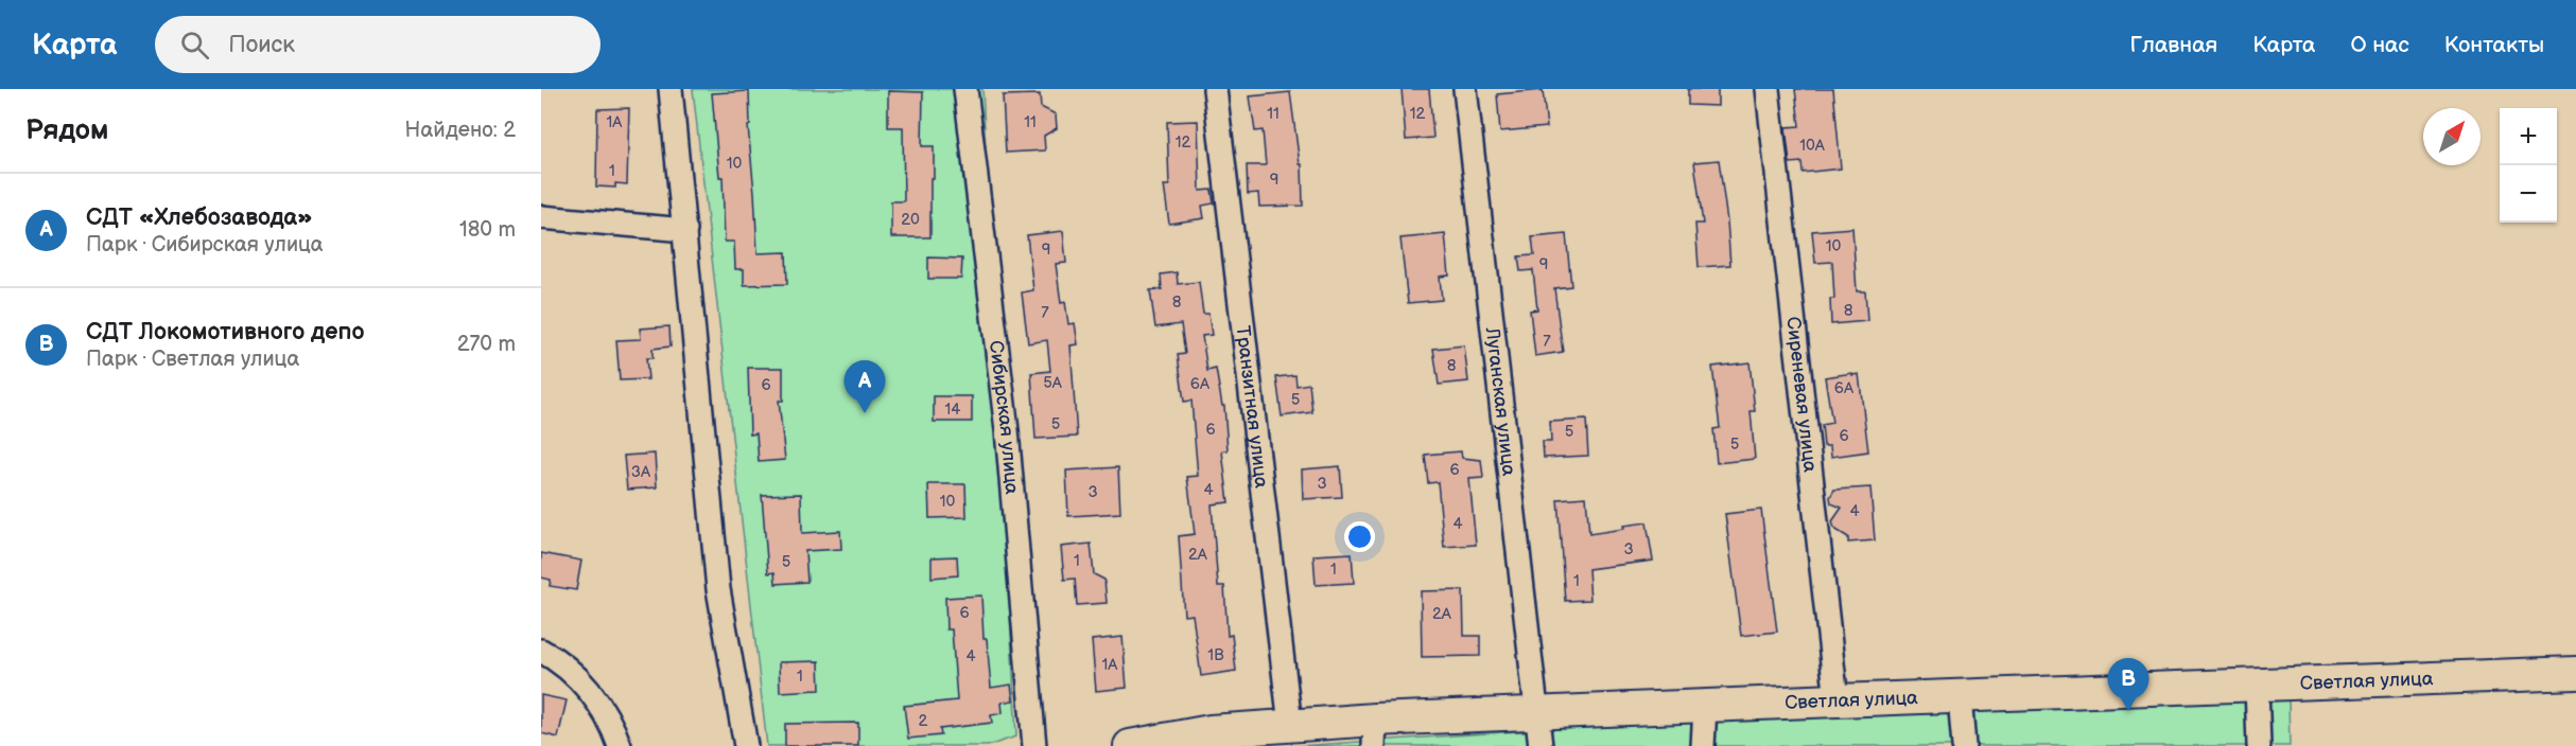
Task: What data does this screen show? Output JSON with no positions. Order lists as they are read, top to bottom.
{
  "streets": {
    "street": [
      "Сиреневая улица",
      "Луганская улица",
      "Транзитная улица",
      "Сибирская улица",
      "Светлая улица"
    ]
  },
  "crossings": [
    ["Сиреневая улица", "Светлая улица"],
    ["Луганская улица", "Светлая улица"],
    ["Транзитная улица", "Светлая улица"]
  ],
  "house_numbers": [
    "11",
    "12",
    "1А",
    "11",
    "12",
    "10А",
    "10",
    "1",
    "9",
    "20",
    "10",
    "9",
    "9",
    "8",
    "8",
    "7",
    "7",
    "8",
    "5А",
    "6А",
    "6",
    "6А",
    "5",
    "14",
    "5",
    "6",
    "5",
    "6",
    "5",
    "6",
    "3А",
    "3",
    "4",
    "3",
    "10",
    "4",
    "4",
    "3",
    "2А",
    "1",
    "5",
    "1",
    "1",
    "6",
    "2А",
    "1В",
    "4",
    "1А",
    "1",
    "2"
  ],
  "north": "top right",
  "page": {
    "header": "Карта",
    "search": "Поиск",
    "nav": [
      "Главная",
      "Карта",
      "О нас",
      "Контакты"
    ],
    "heading": ["Рядом", "Найдено: 2"],
    "map_buttons": ["+", "−"],
    "list": [
      {
        "mark": "A",
        "name": "СДТ «Хлебозавода»",
        "note": "Парк · Сибирская улица",
        "value": "180 m"
      },
      {
        "mark": "B",
        "name": "СДТ Локомотивного депо",
        "note": "Парк · Светлая улица",
        "value": "270 m"
      }
    ],
    "pins": ["A", "B"]
  }
}
